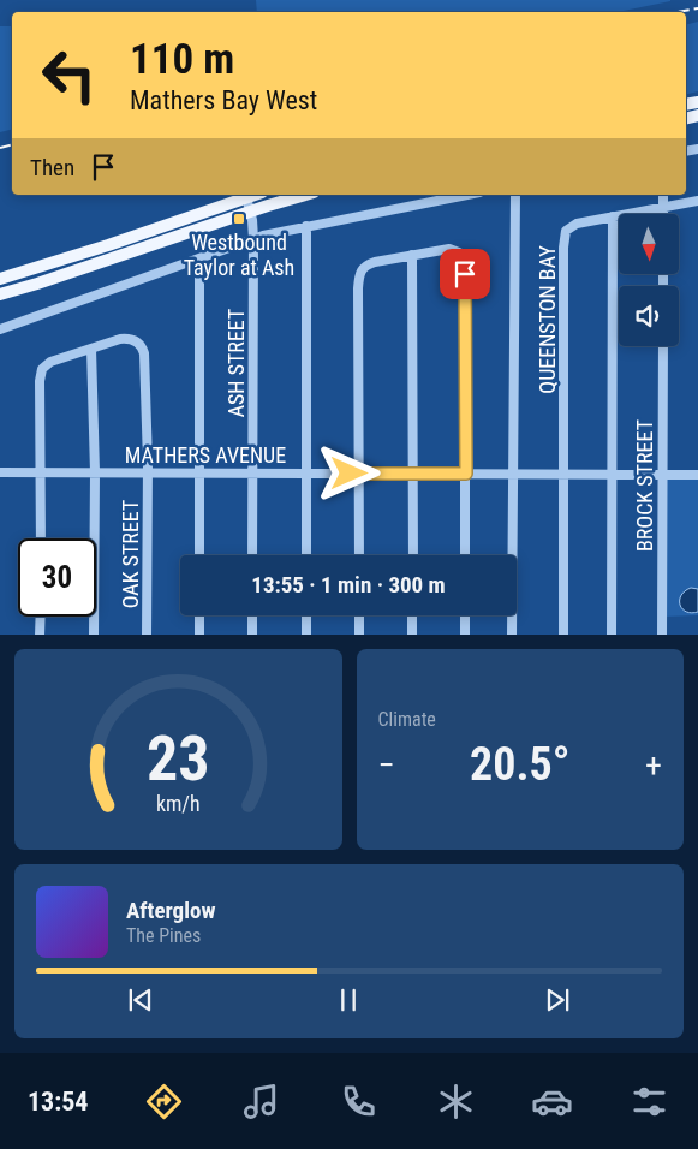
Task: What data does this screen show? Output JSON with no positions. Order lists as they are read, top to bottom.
{
  "streets": {
    "street": [
      "QUEENSTON BAY",
      "ASH STREET",
      "MATHERS AVENUE",
      "BROCK STREET",
      "OAK STREET"
    ]
  },
  "crossings": [
    ["QUEENSTON BAY", "MATHERS AVENUE"],
    ["ASH STREET", "MATHERS AVENUE"],
    ["MATHERS AVENUE", "BROCK STREET"],
    ["MATHERS AVENUE", "OAK STREET"]
  ],
  "places": {
    "transit": ["Westbound Taylor at Ash"]
  },
  "north": "bottom",
  "page": {
    "turn": ["110 m", "Mathers Bay West"],
    "then": "Then",
    "limit": "30",
    "trip": "13:55 · 1 min · 300 m",
    "tile": "Climate",
    "heat": ["−", "20.5°", "+"],
    "song": ["Afterglow", "The Pines"],
    "tabs": "13:54",
    "gauge": ["23", "km/h"]
  }
}
